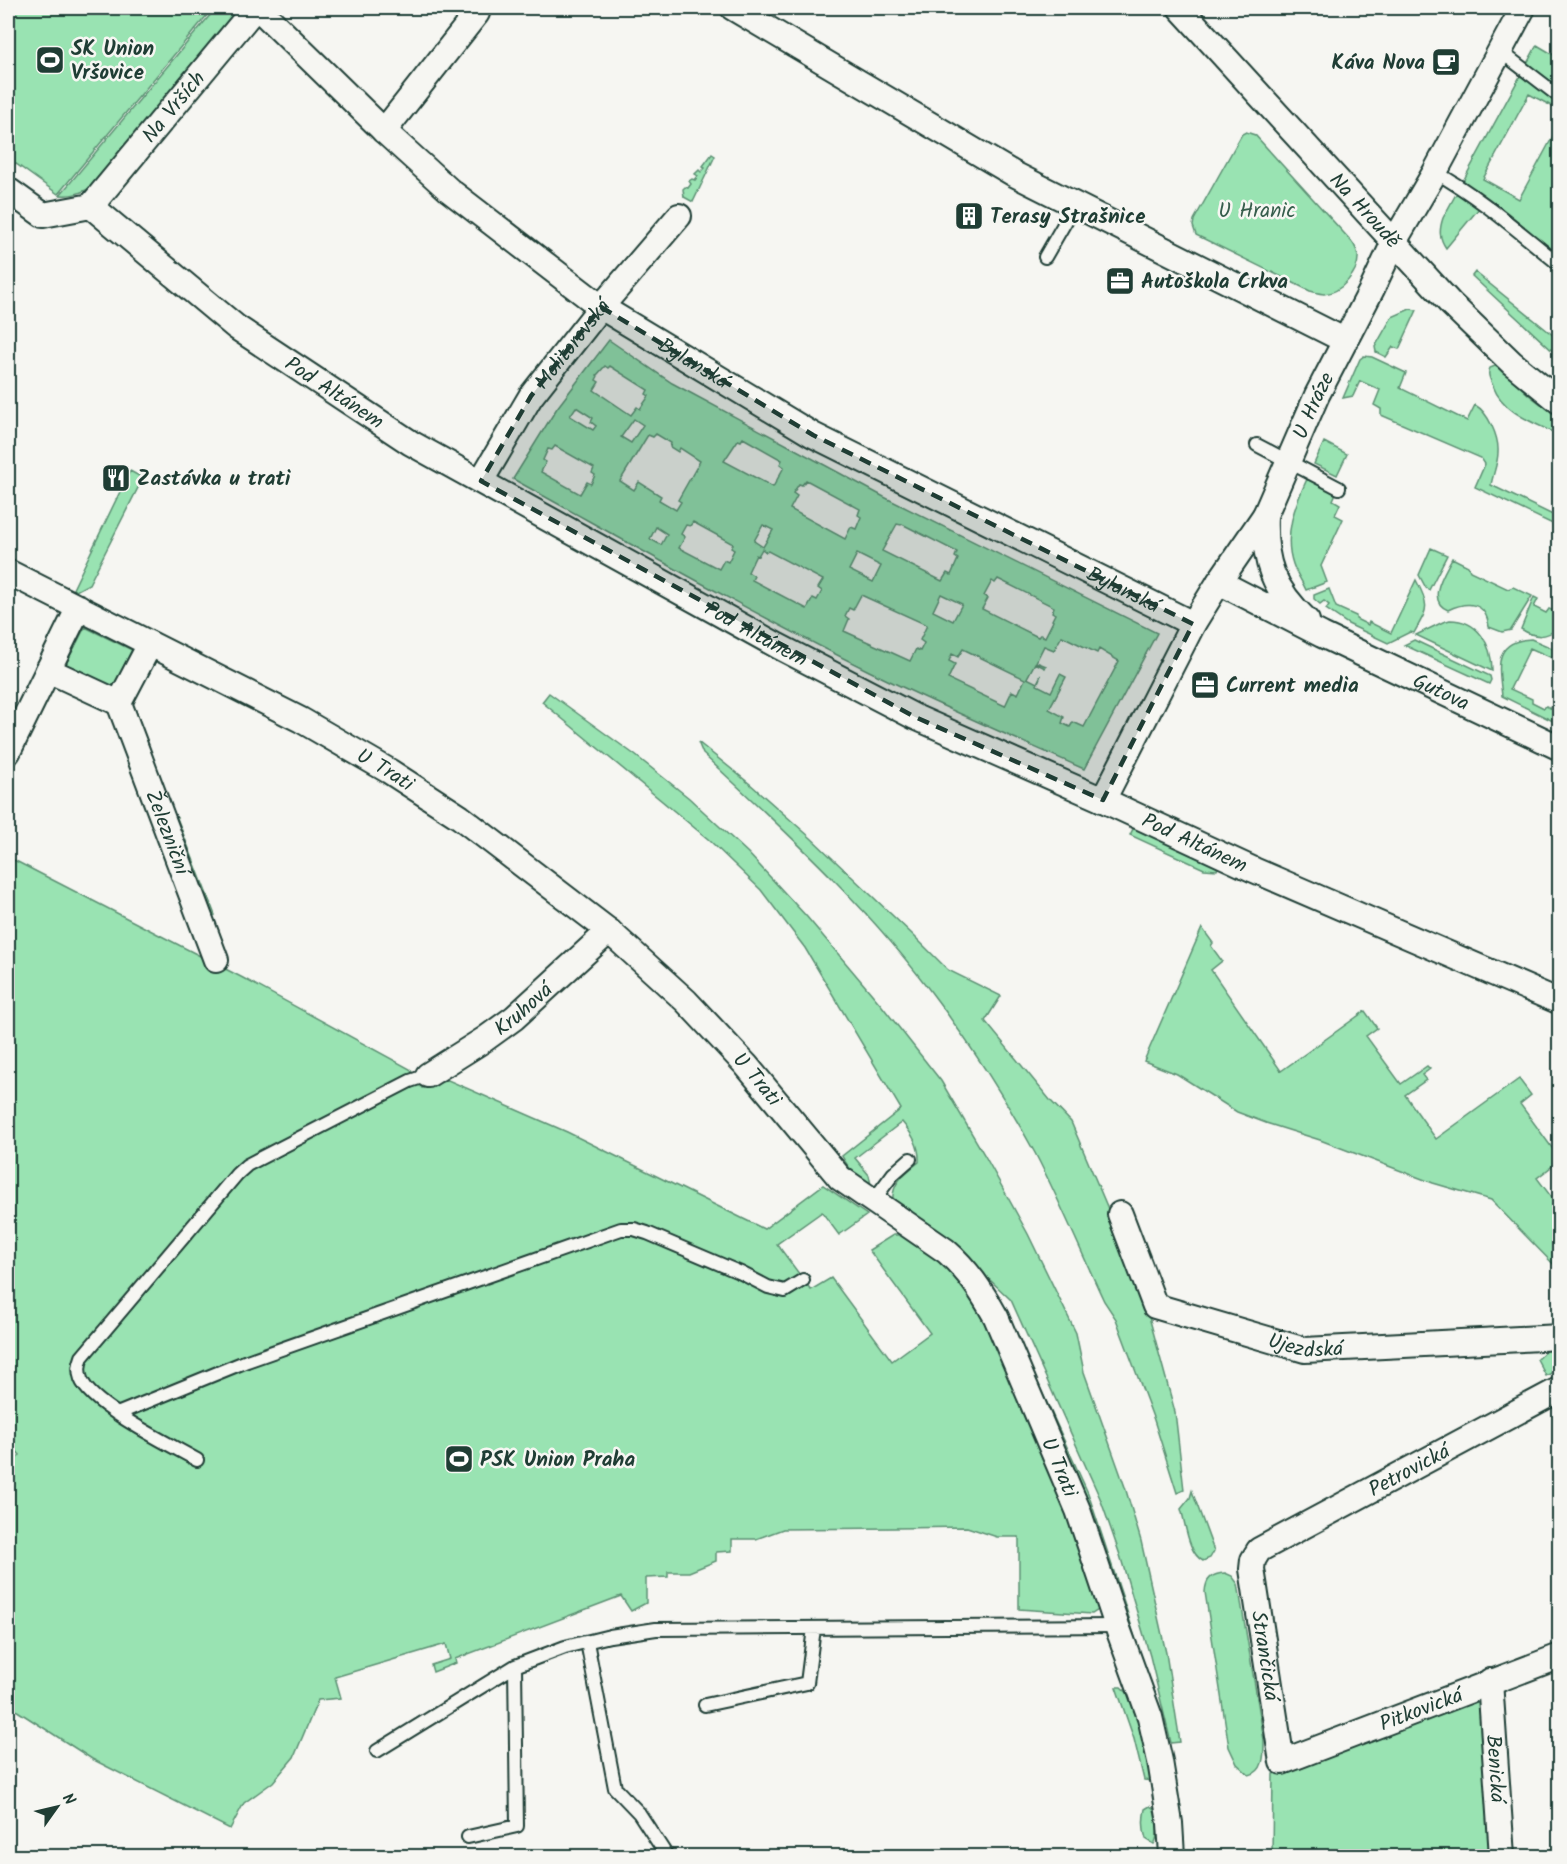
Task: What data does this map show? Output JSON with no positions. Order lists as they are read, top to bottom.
{
  "streets": {
    "street": [
      "Na Vrších",
      "Na Hroudě",
      "Molitorovská",
      "Bylanská",
      "Pod Altánem",
      "U Hráze",
      "Gutova",
      "U Trati",
      "Železniční",
      "Kruhová",
      "Újezdská",
      "Petrovická",
      "Strančická",
      "Pitkovická",
      "Benická"
    ]
  },
  "crossings": [
    ["Na Vrších", "Bylanská"],
    ["Na Vrších", "Pod Altánem"],
    ["Na Hroudě", "U Hráze"],
    ["Molitorovská", "Bylanská"],
    ["Molitorovská", "Pod Altánem"],
    ["Bylanská", "U Hráze"],
    ["Pod Altánem", "U Hráze"],
    ["U Hráze", "Gutova"],
    ["U Trati", "Kruhová"],
    ["Petrovická", "Strančická"],
    ["Strančická", "Pitkovická"],
    ["Pitkovická", "Benická"]
  ],
  "parks": ["U Hranic"],
  "places": {
    "sports": ["SK Union Vršovice", "PSK Union Praha"],
    "cafe": ["Káva Nova"],
    "building": ["Terasy Strašnice"],
    "office": ["Autoškola Crkva", "Current media"],
    "restaurant": ["Zastávka u trati"]
  },
  "north": "top right"
}
